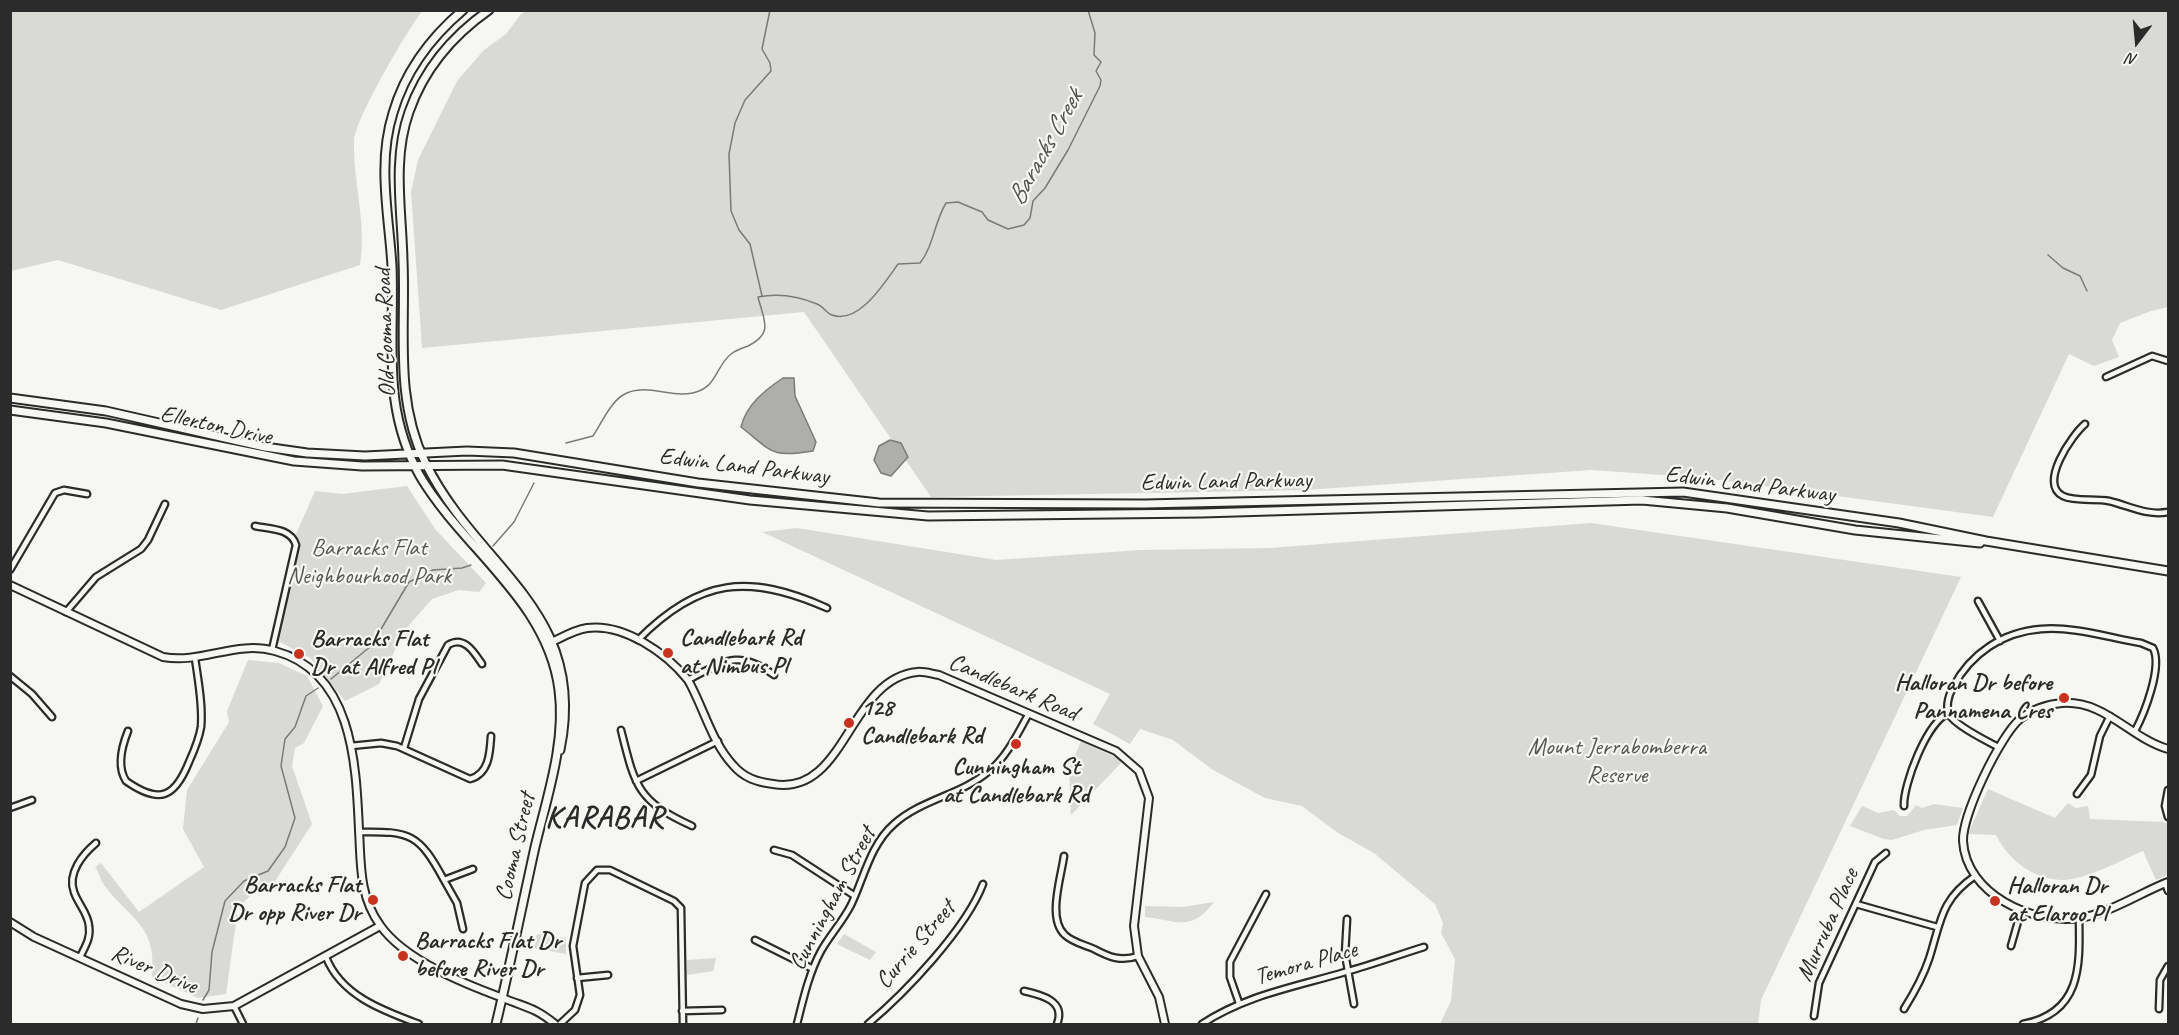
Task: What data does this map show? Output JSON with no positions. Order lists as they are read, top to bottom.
{
  "streets": {
    "main road": [
      "Old Cooma Road",
      "Ellerton Drive",
      "Edwin Land Parkway",
      "Cooma Street"
    ],
    "street": [
      "Candlebark Road",
      "Cunningham Street",
      "Murruba Place",
      "Currie Street",
      "Temora Place",
      "River Drive"
    ]
  },
  "crossings": [
    ["Old Cooma Road", "Ellerton Drive"],
    ["Old Cooma Road", "Edwin Land Parkway"],
    ["Old Cooma Road", "Candlebark Road"],
    ["Old Cooma Road", "Cooma Street"],
    ["Ellerton Drive", "Edwin Land Parkway"],
    ["Candlebark Road", "Cooma Street"],
    ["Candlebark Road", "Cunningham Street"]
  ],
  "districts": ["KARABAR"],
  "water": ["Baracks Creek"],
  "parks": ["Barracks Flat Neighbourhood Park", "Mount Jerrabomberra Reserve"],
  "places": [
    "Candlebark Rd at Nimbus Pl",
    "Barracks Flat Dr at Alfred Pl",
    "Halloran Dr before Pannamena Cres",
    "128 Candlebark Rd",
    "Cunningham St at Candlebark Rd",
    "Barracks Flat Dr opp River Dr",
    "Halloran Dr at Elaroo Pl",
    "Barracks Flat Dr before River Dr"
  ],
  "north": "bottom"
}
